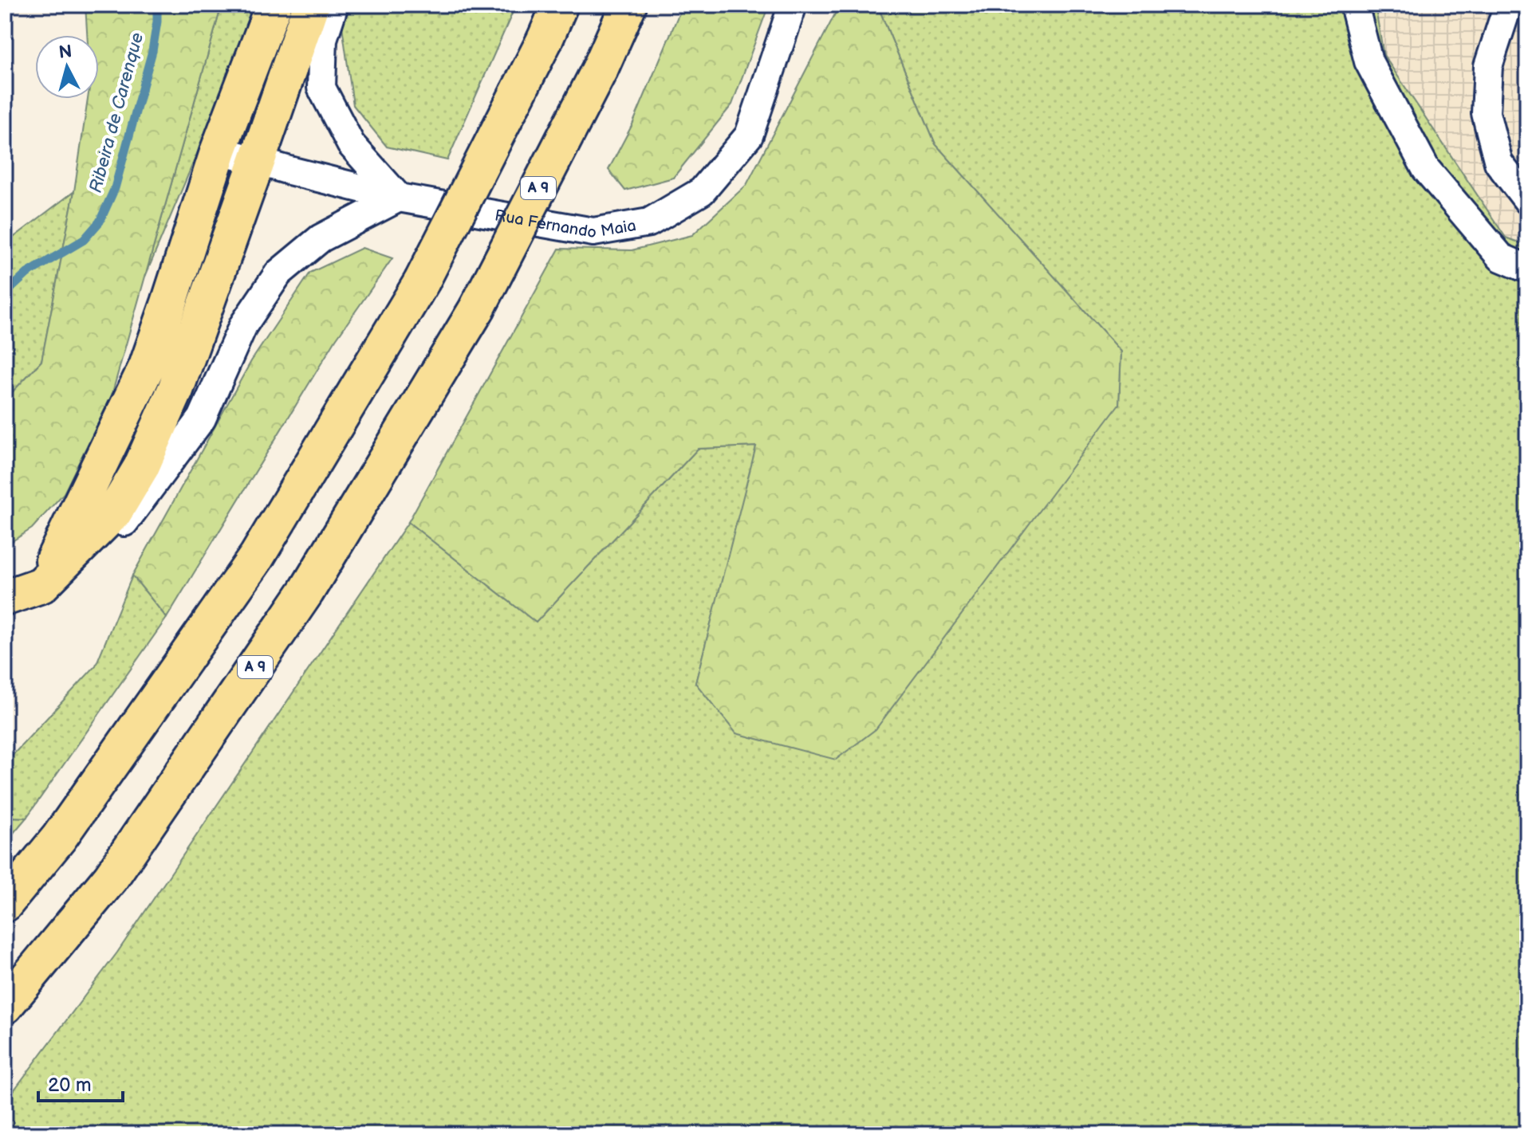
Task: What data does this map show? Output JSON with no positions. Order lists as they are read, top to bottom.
{
  "streets": {
    "main road": ["A 9"],
    "street": ["Rua Fernando Maia"]
  },
  "water": ["Ribeira de Carenque"],
  "scale_bar": "20 m",
  "north": "top"
}
